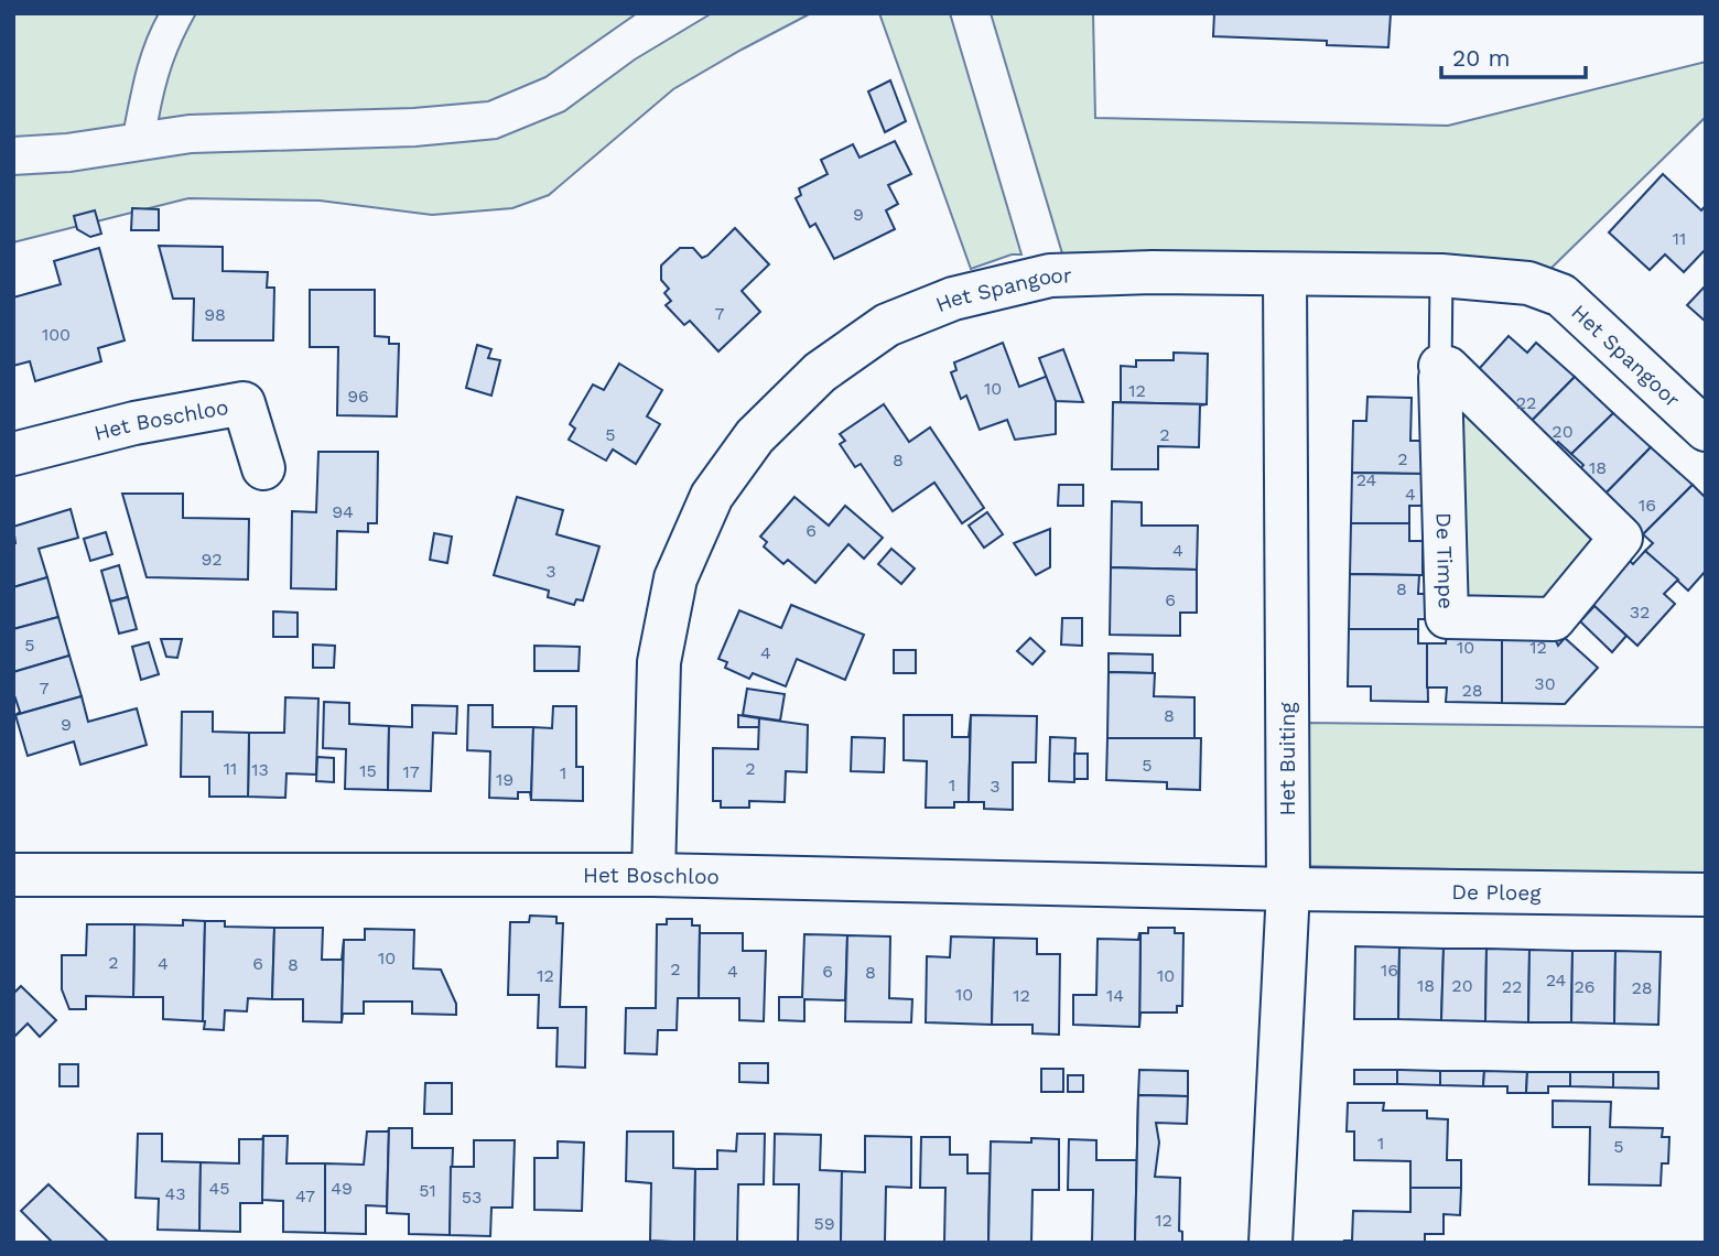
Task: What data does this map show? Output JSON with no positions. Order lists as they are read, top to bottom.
{
  "streets": {
    "street": [
      "Het Spangoor",
      "Het Boschloo",
      "De Timpe",
      "Het Buiting",
      "De Ploeg"
    ]
  },
  "crossings": [
    ["Het Spangoor", "Het Boschloo"],
    ["Het Spangoor", "De Timpe"],
    ["Het Spangoor", "Het Buiting"],
    ["Het Boschloo", "Het Buiting"],
    ["Het Boschloo", "De Ploeg"],
    ["Het Buiting", "De Ploeg"]
  ],
  "house_numbers": [
    "9",
    "11",
    "7",
    "98",
    "100",
    "10",
    "12",
    "96",
    "22",
    "20",
    "5",
    "2",
    "2",
    "8",
    "18",
    "24",
    "4",
    "16",
    "94",
    "6",
    "4",
    "92",
    "3",
    "8",
    "6",
    "32",
    "5",
    "10",
    "12",
    "4",
    "30",
    "7",
    "28",
    "8",
    "9",
    "5",
    "11",
    "2",
    "13",
    "15",
    "17",
    "1",
    "19",
    "1",
    "3",
    "10",
    "2",
    "4",
    "6",
    "8",
    "2",
    "16",
    "4",
    "6",
    "8",
    "12",
    "10",
    "24",
    "18",
    "20",
    "22",
    "26",
    "28",
    "10",
    "12",
    "14",
    "1",
    "5",
    "45",
    "49",
    "51",
    "43",
    "47",
    "53",
    "12",
    "59"
  ],
  "scale_bar": "20 m"
}
